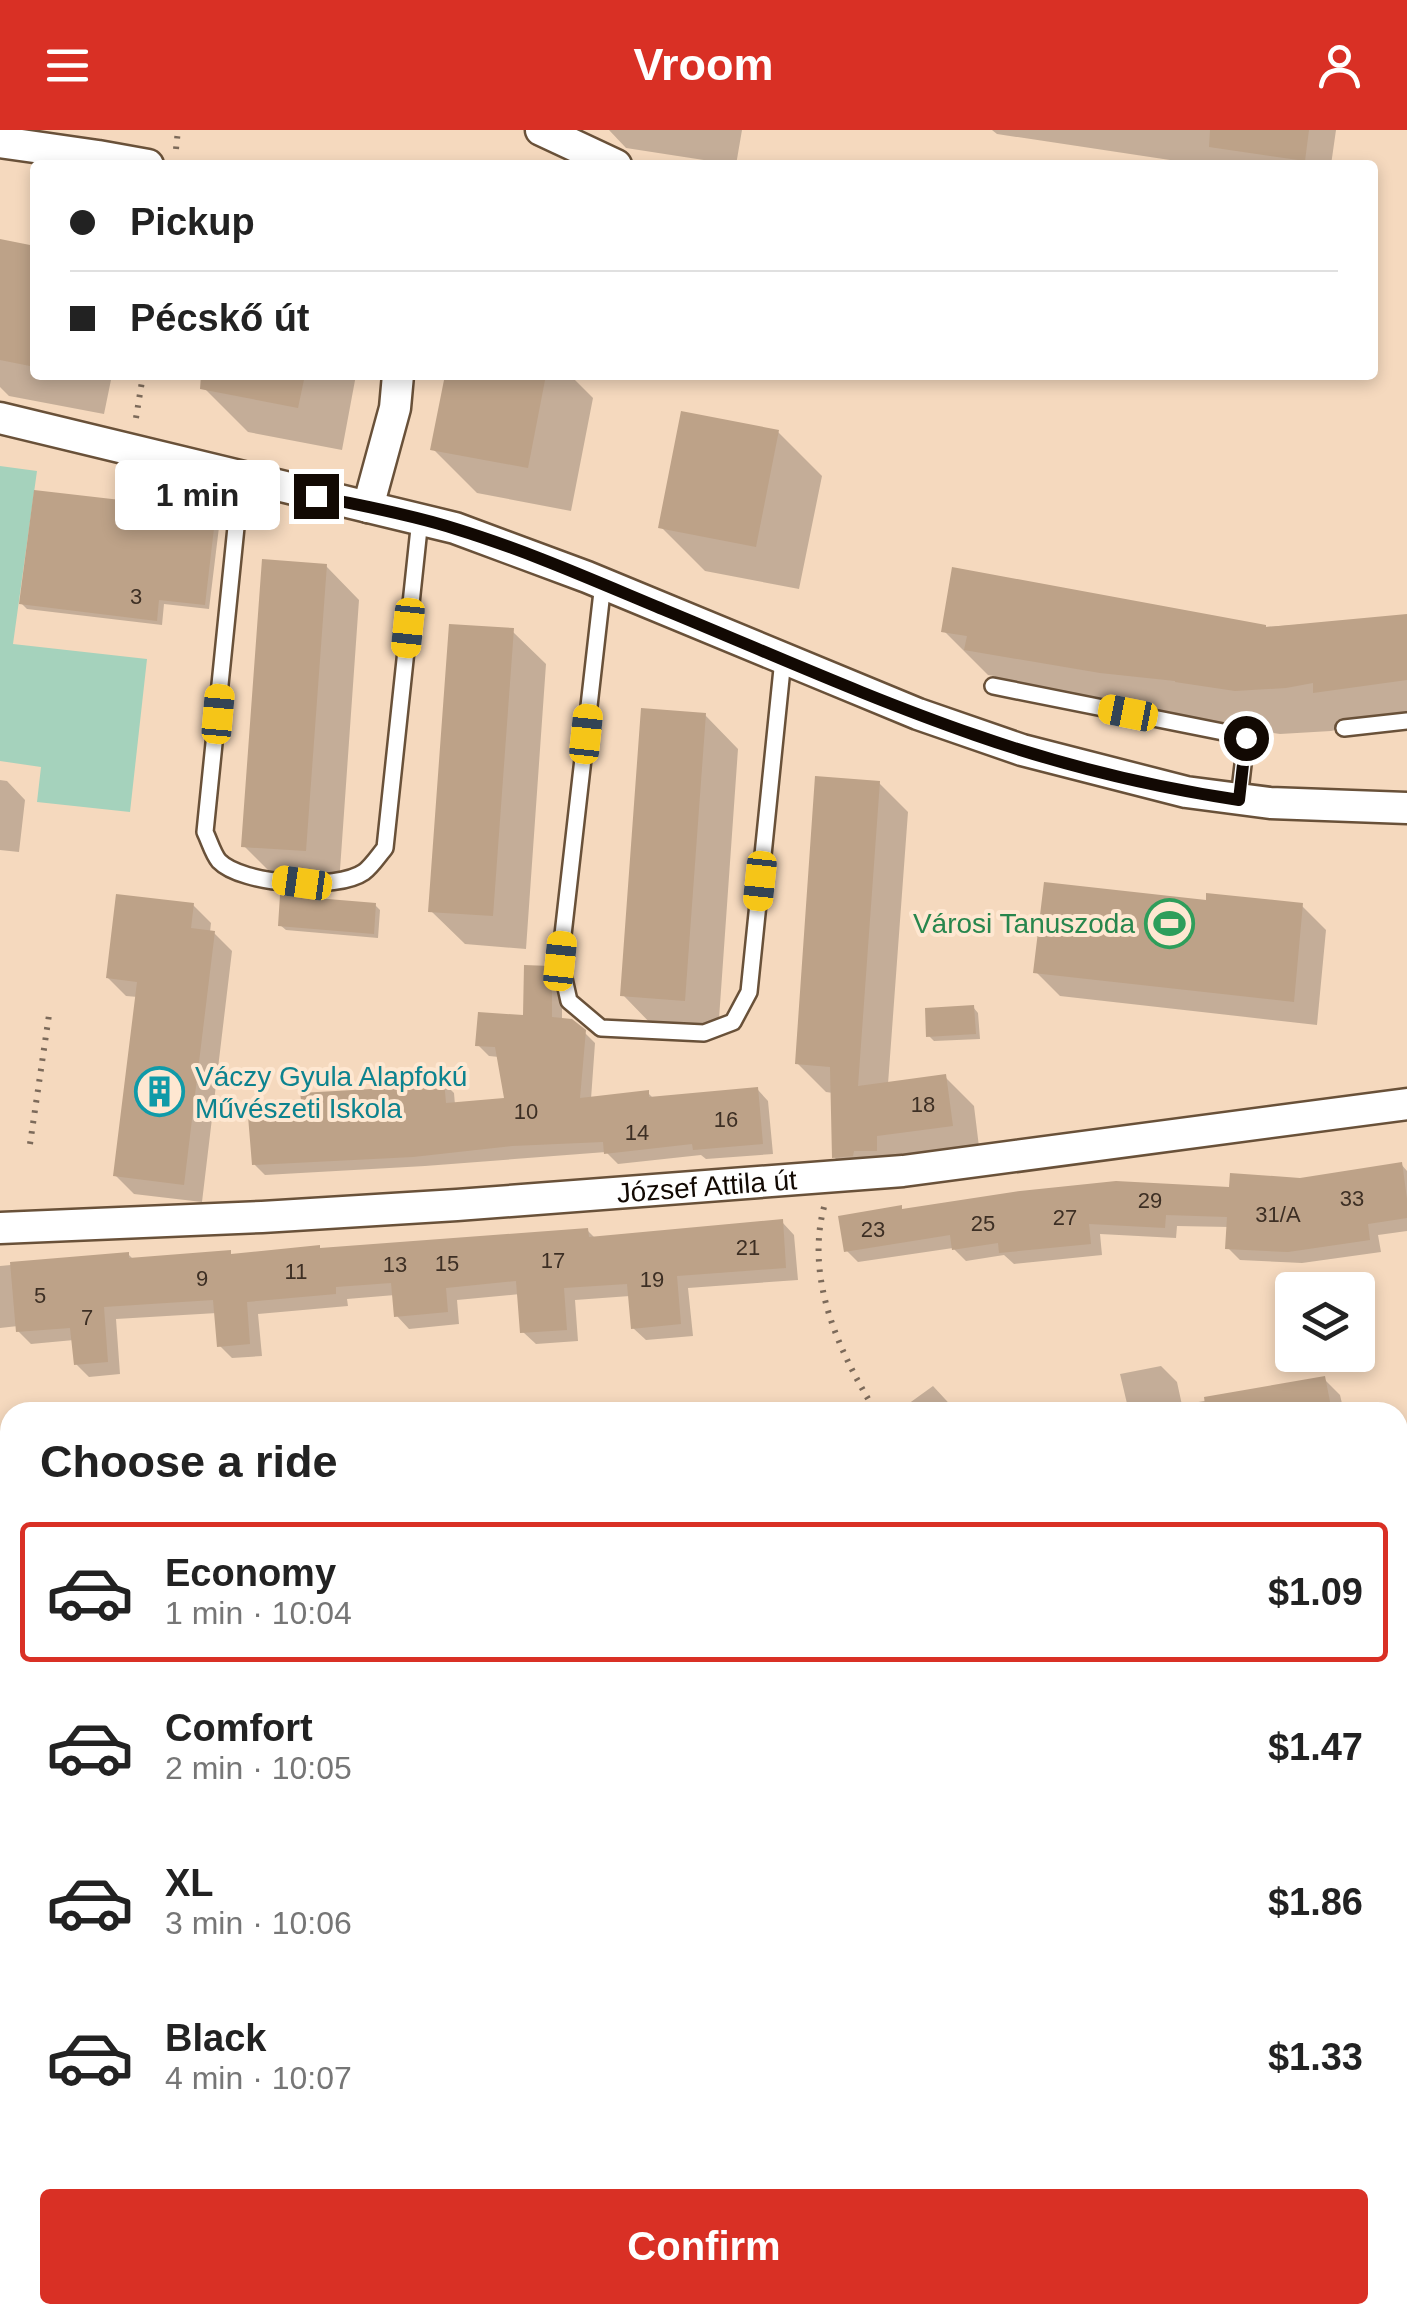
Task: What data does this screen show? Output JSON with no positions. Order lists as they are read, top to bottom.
{
  "streets": {
    "street": ["József Attila út"]
  },
  "places": {
    "sports": ["Városi Tanuszoda"],
    "building": ["Váczy Gyula Alapfokú Művészeti Iskola"]
  },
  "house_numbers": [
    "3",
    "18",
    "10",
    "16",
    "14",
    "33",
    "29",
    "31/A",
    "27",
    "25",
    "23",
    "21",
    "17",
    "15",
    "13",
    "11",
    "9",
    "19",
    "5",
    "7"
  ],
  "page": {
    "header": "Vroom",
    "banner": ["Pickup", "Pécskő út"],
    "bubble": "1 min",
    "heading": "Choose a ride",
    "list": [
      {
        "name": "Economy",
        "note": "1 min · 10:04",
        "value": "$1.09"
      },
      {
        "name": "Comfort",
        "note": "2 min · 10:05",
        "value": "$1.47"
      },
      {
        "name": "XL",
        "note": "3 min · 10:06",
        "value": "$1.86"
      },
      {
        "name": "Black",
        "note": "4 min · 10:07",
        "value": "$1.33"
      }
    ],
    "buttons": "Confirm"
  }
}
